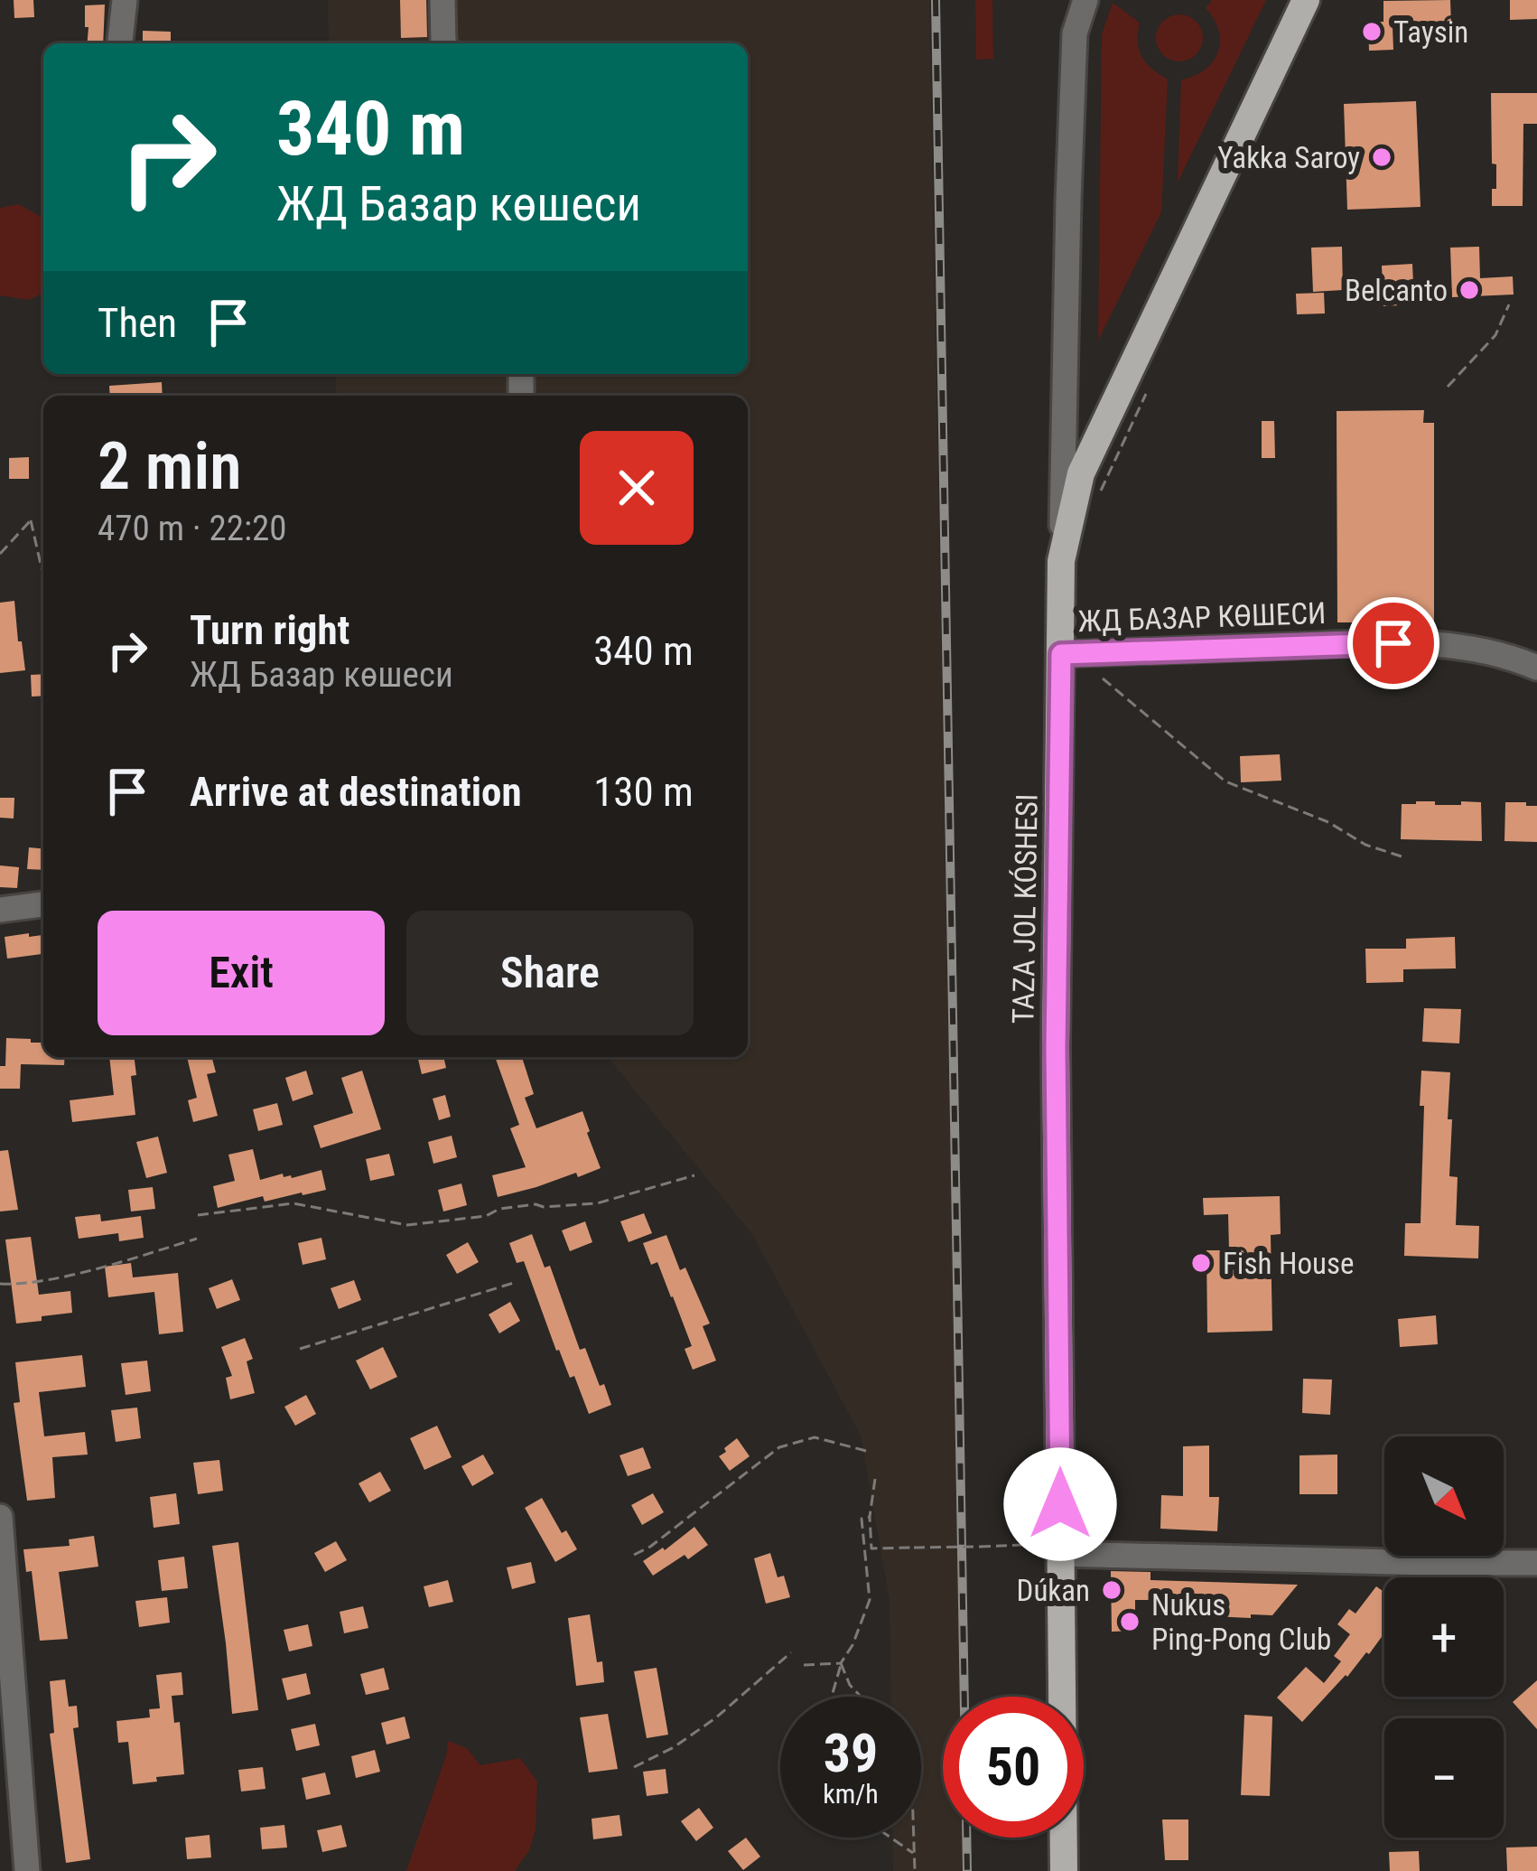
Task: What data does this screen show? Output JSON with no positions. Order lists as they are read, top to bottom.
{
  "streets": {
    "main road": ["TAZA JOL KÓSHESI"],
    "street": ["ЖД БАЗАР КӨШЕСИ"]
  },
  "crossings": [
    ["ЖД БАЗАР КӨШЕСИ", "TAZA JOL KÓSHESI"]
  ],
  "places": [
    "Taysin",
    "Yakka Saroy",
    "Belcanto",
    "Fish House",
    "Dúkan",
    "Nukus Ping-Pong Club"
  ],
  "north": "bottom right",
  "page": {
    "turn": ["340 m", "ЖД Базар көшеси"],
    "then": "Then",
    "heading": ["2 min", "470 m · 22:20"],
    "list": [
      {
        "name": "Turn right",
        "note": "ЖД Базар көшеси",
        "value": "340 m"
      },
      {
        "name": "Arrive at destination",
        "value": "130 m"
      }
    ],
    "buttons": ["Exit", "Share"],
    "map_buttons": ["+", "−"],
    "speed": "39 km/h",
    "limit": "50"
  }
}
